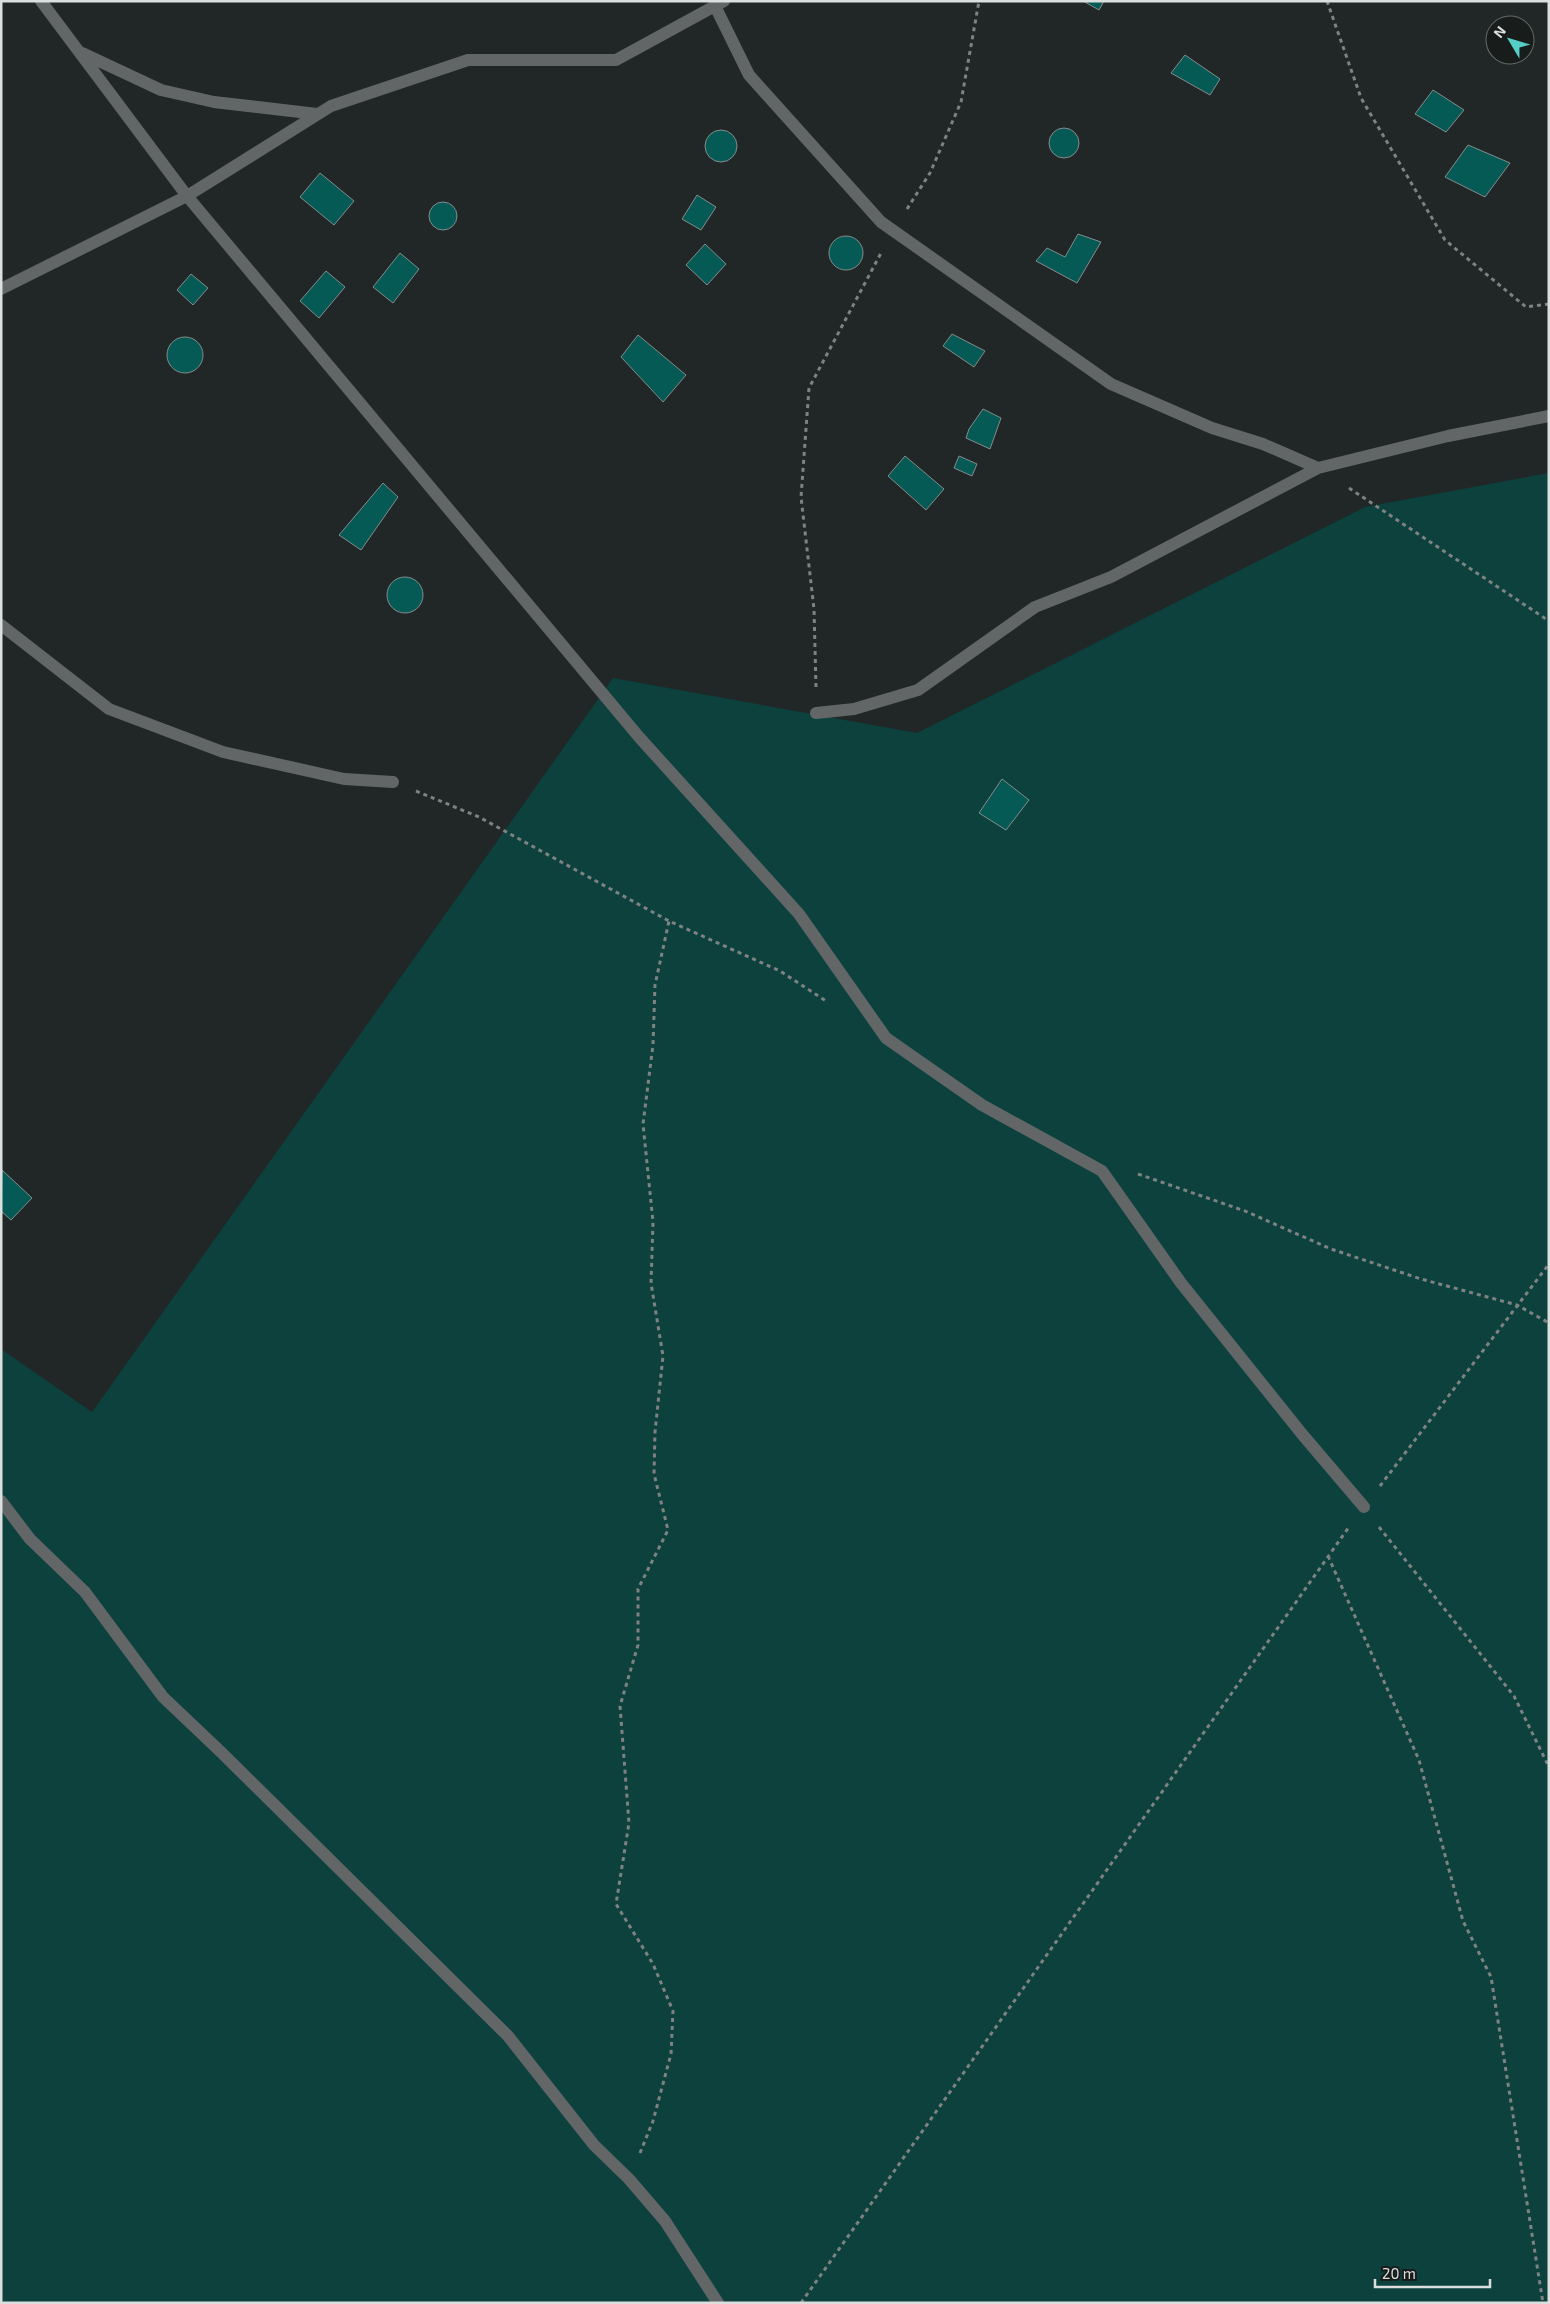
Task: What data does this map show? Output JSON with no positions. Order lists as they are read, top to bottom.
{
  "scale_bar": "20 m",
  "north": "top left"
}
